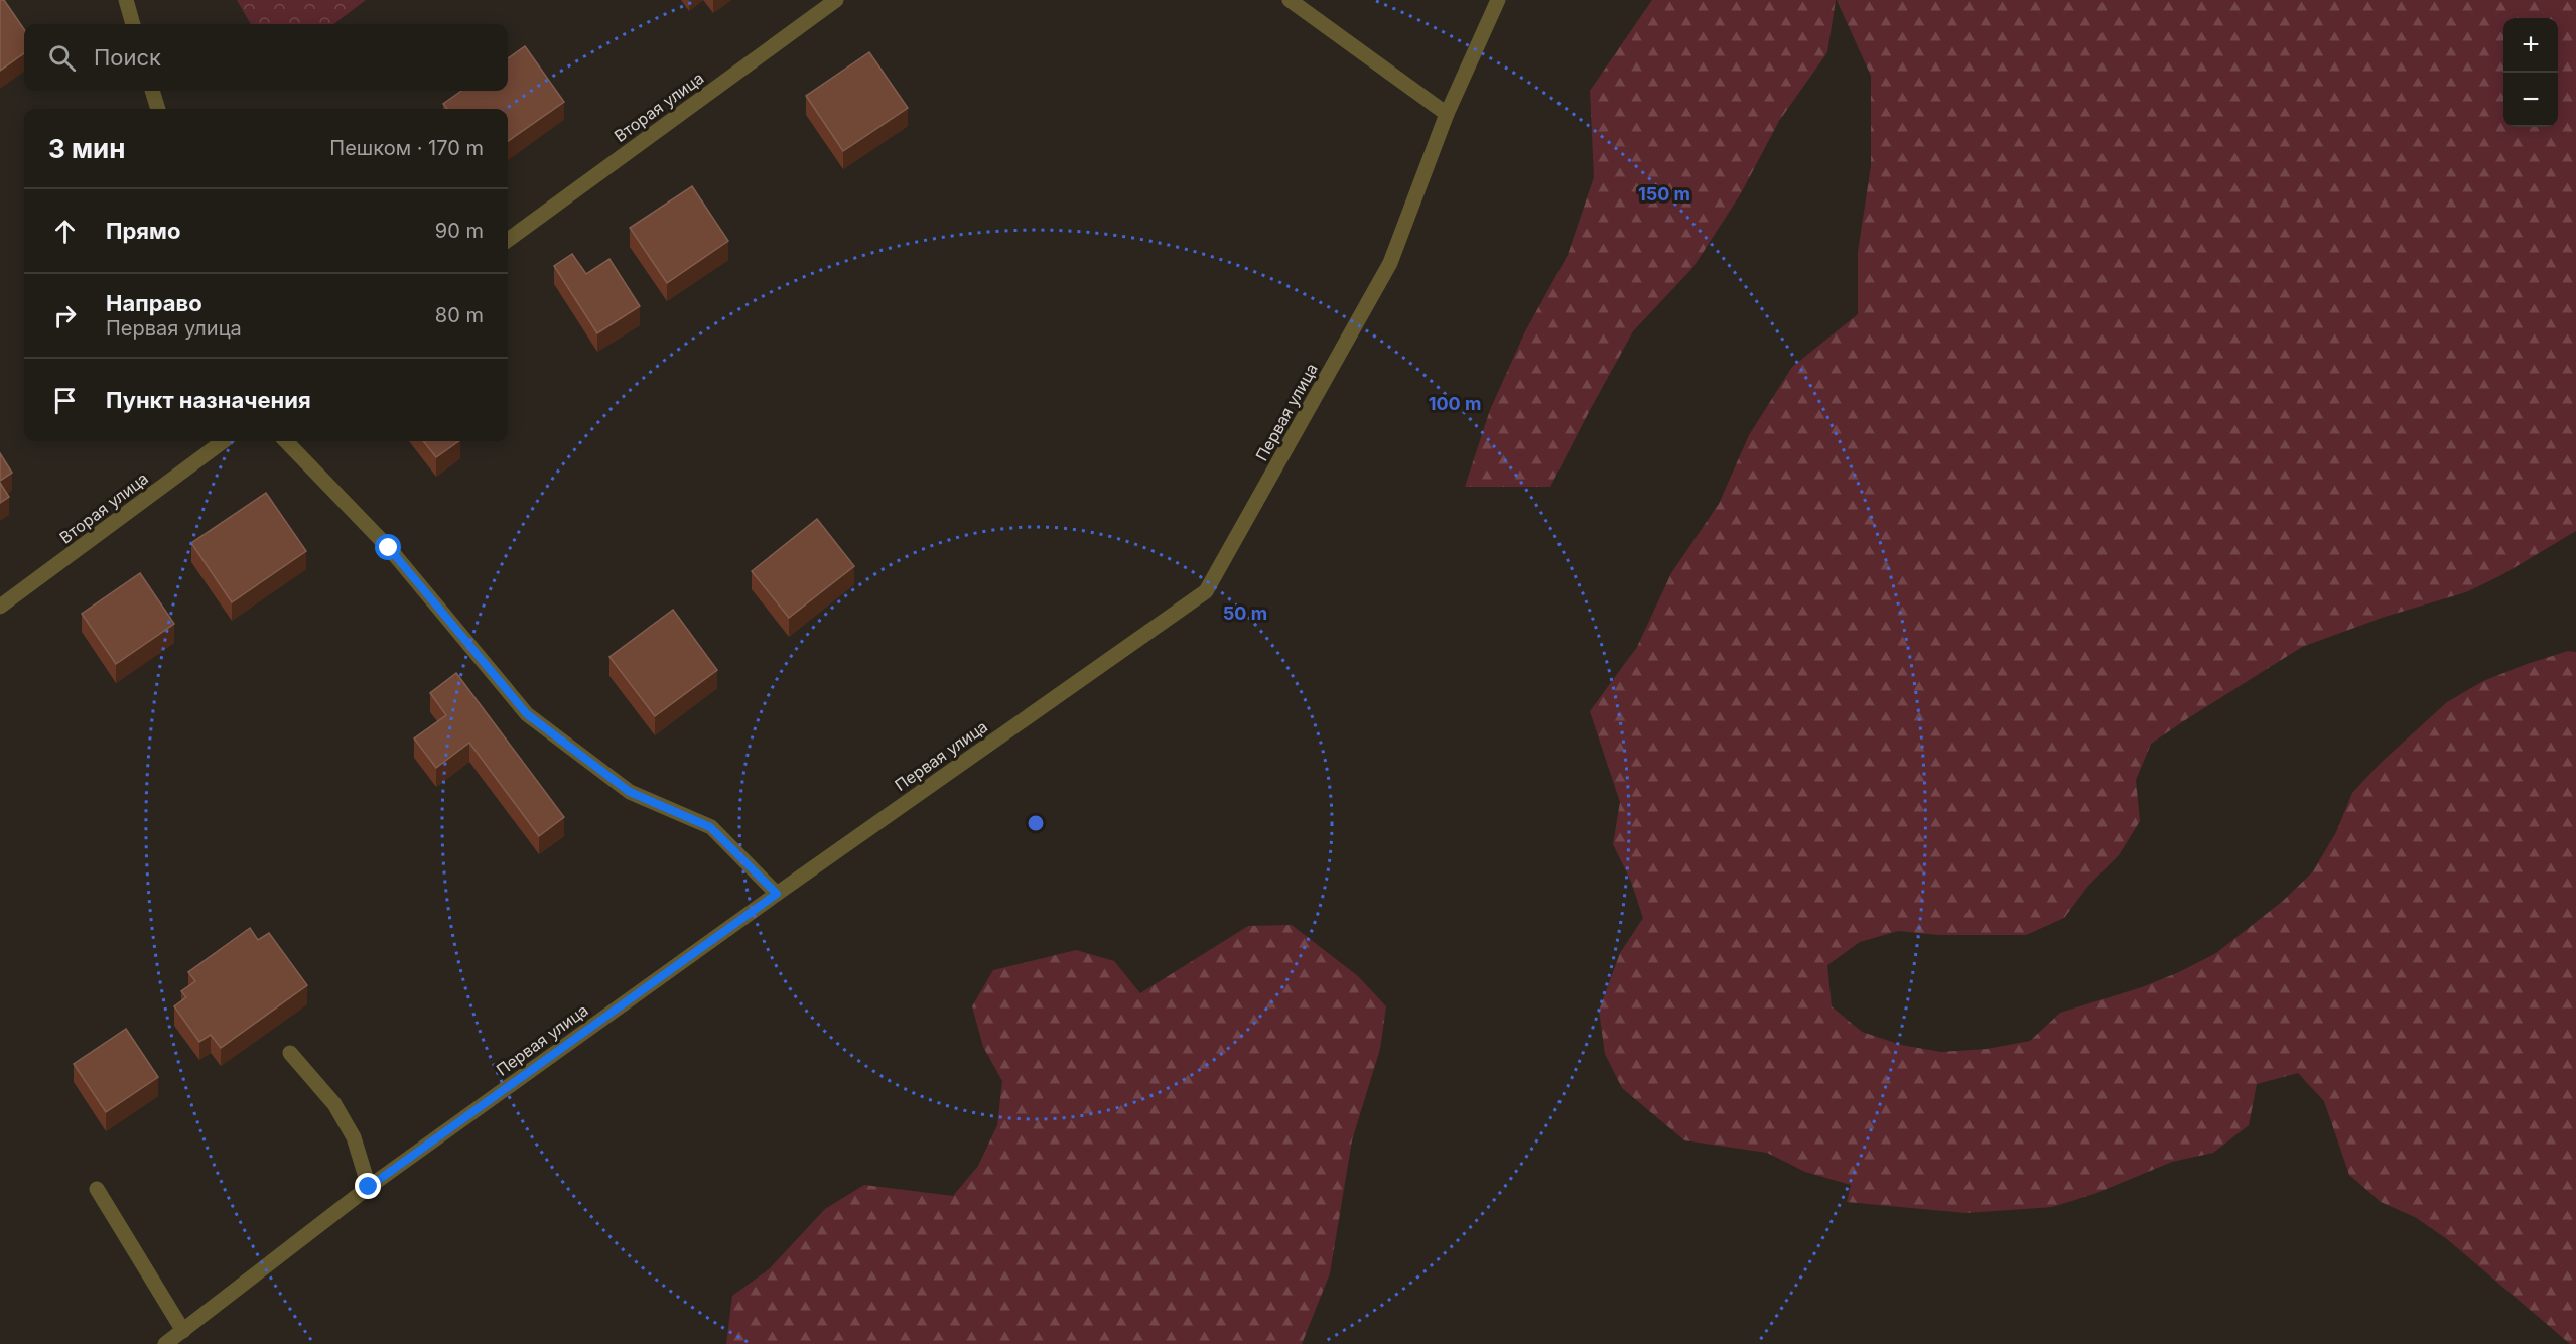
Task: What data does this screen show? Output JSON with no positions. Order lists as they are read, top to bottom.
{
  "streets": {
    "street": ["Вторая улица", "Первая улица"]
  },
  "page": {
    "map_buttons": ["+", "−"],
    "search": "Поиск",
    "heading": ["3 мин", "Пешком · 170 m"],
    "list": [
      ["Прямо", "90 m"],
      ["Направо", "Первая улица", "80 m"],
      "Пункт назначения"
    ]
  },
  "rings": ["150 m", "100 m", "50 m"]
}
